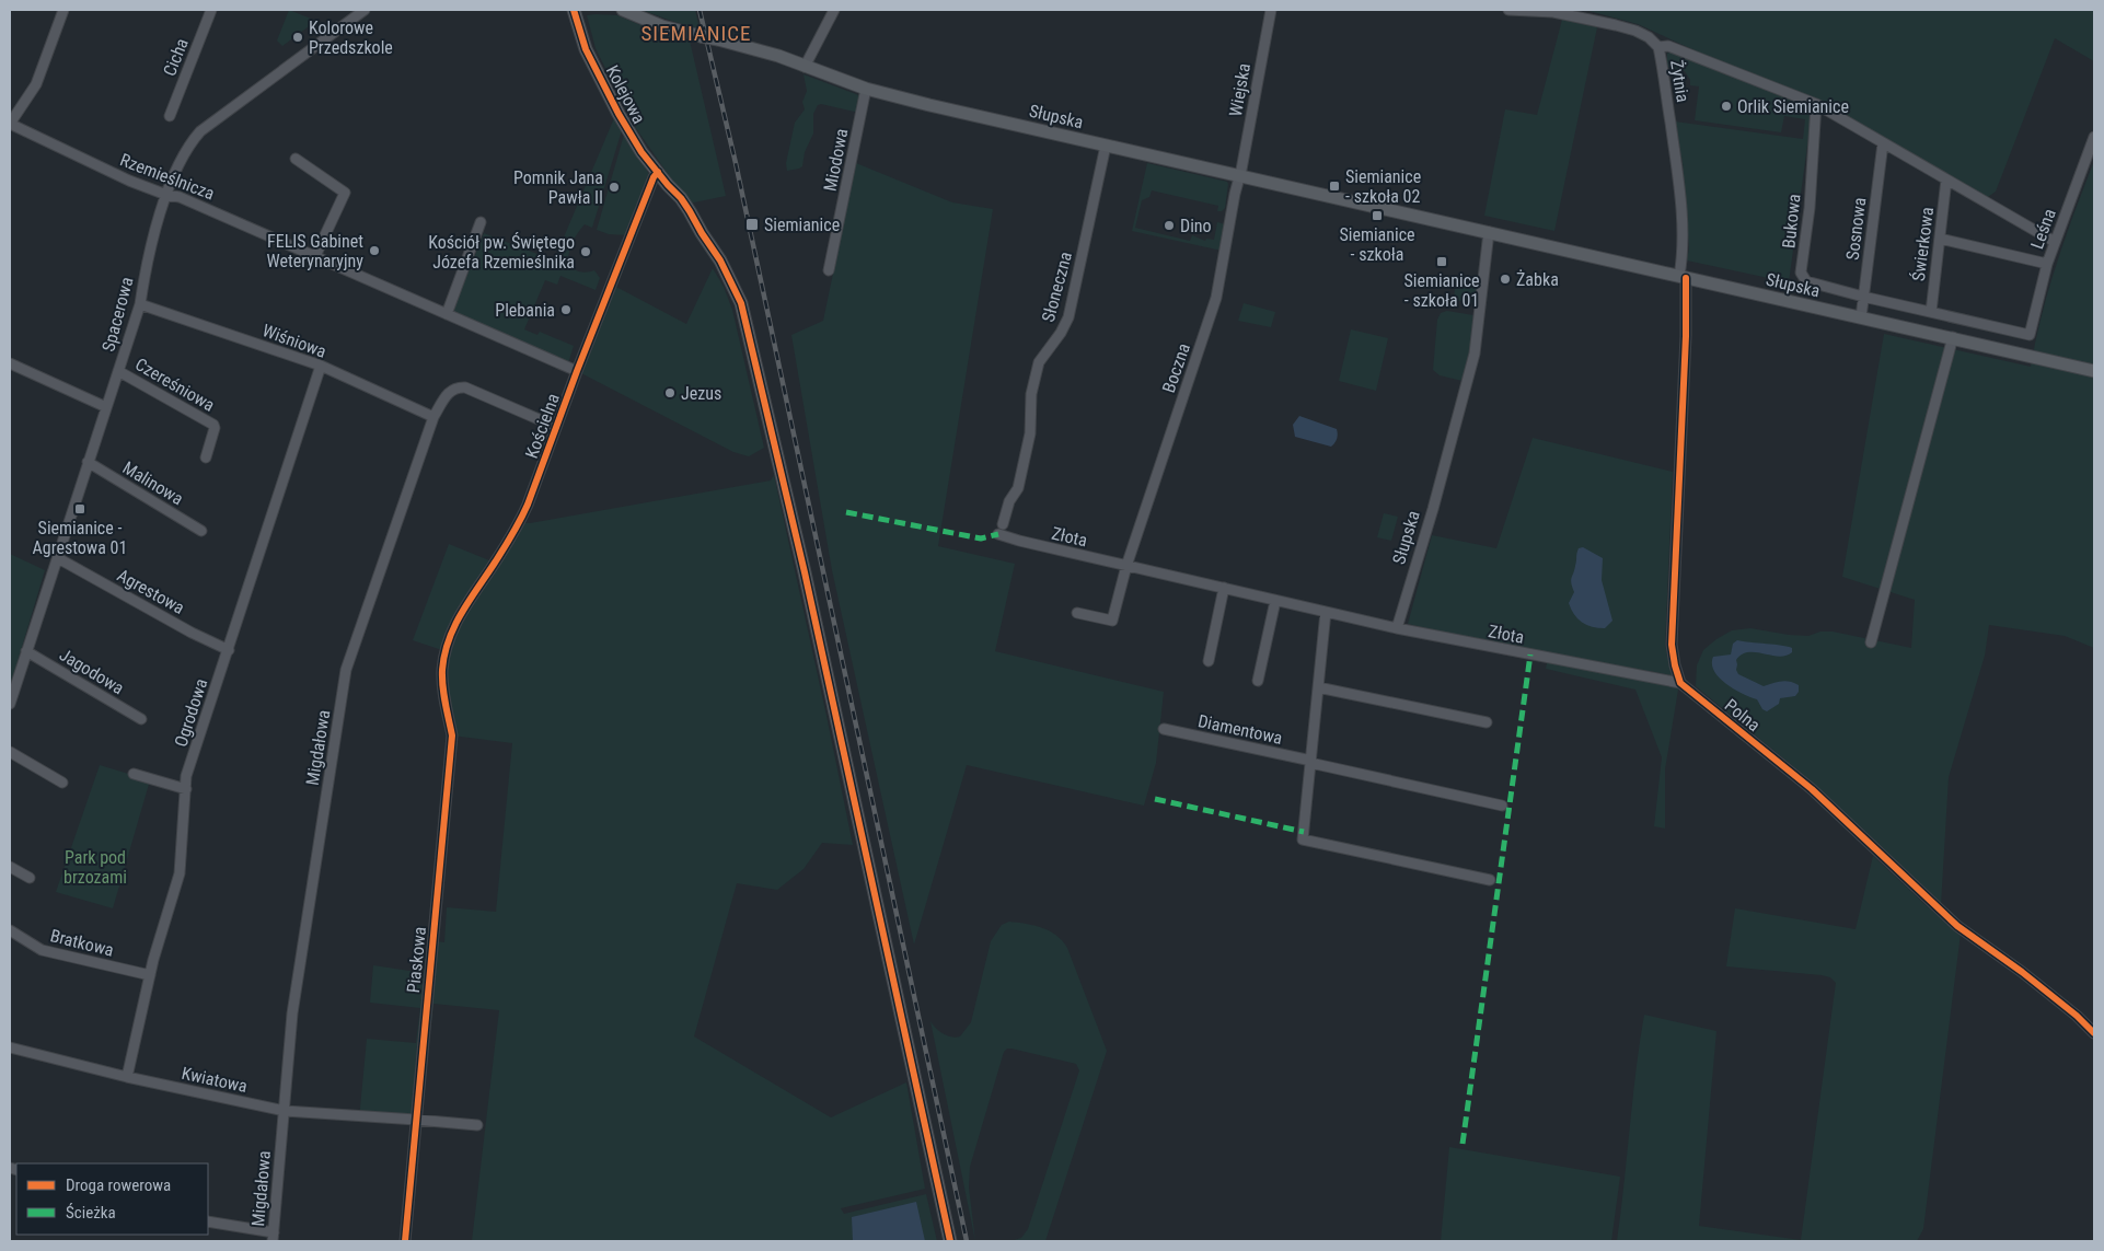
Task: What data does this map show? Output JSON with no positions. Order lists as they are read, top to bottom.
{
  "streets": {
    "main road": ["Kolejowa", "Słupska"],
    "street": [
      "Cicha",
      "Żytnia",
      "Wiejska",
      "Miodowa",
      "Rzemieślnicza",
      "Bukowa",
      "Sosnowa",
      "Leśna",
      "Świerkowa",
      "Słoneczna",
      "Spacerowa",
      "Wiśniowa",
      "Boczna",
      "Czereśniowa",
      "Kościelna",
      "Malinowa",
      "Złota",
      "Agrestowa",
      "Jagodowa",
      "Ogrodowa",
      "Polna",
      "Diamentowa",
      "Migdałowa",
      "Bratkowa",
      "Piaskowa",
      "Kwiatowa"
    ]
  },
  "crossings": [
    ["Żytnia", "Słupska"],
    ["Wiejska", "Słupska"],
    ["Wiejska", "Boczna"],
    ["Kolejowa", "Kościelna"],
    ["Słupska", "Miodowa"],
    ["Słupska", "Sosnowa"],
    ["Słupska", "Słoneczna"],
    ["Słupska", "Boczna"],
    ["Słupska", "Złota"],
    ["Rzemieślnicza", "Spacerowa"],
    ["Rzemieślnicza", "Kościelna"],
    ["Bukowa", "Sosnowa"],
    ["Leśna", "Świerkowa"],
    ["Spacerowa", "Wiśniowa"],
    ["Spacerowa", "Czereśniowa"],
    ["Spacerowa", "Malinowa"],
    ["Spacerowa", "Agrestowa"],
    ["Spacerowa", "Jagodowa"],
    ["Wiśniowa", "Ogrodowa"],
    ["Wiśniowa", "Migdałowa"],
    ["Boczna", "Złota"],
    ["Kościelna", "Migdałowa"],
    ["Kościelna", "Piaskowa"],
    ["Złota", "Polna"],
    ["Agrestowa", "Ogrodowa"],
    ["Ogrodowa", "Bratkowa"],
    ["Ogrodowa", "Kwiatowa"],
    ["Migdałowa", "Kwiatowa"],
    ["Piaskowa", "Kwiatowa"]
  ],
  "districts": ["SIEMIANICE"],
  "parks": ["Park pod brzozami"],
  "places": {
    "other": [
      "Kolorowe Przedszkole",
      "Orlik Siemianice",
      "Pomnik Jana Pawła II",
      "Dino",
      "FELIS Gabinet Weterynaryjny",
      "Kościół pw. Świętego Józefa Rzemieślnika",
      "Żabka",
      "Plebania",
      "Jezus"
    ],
    "transit": [
      "Siemianice - szkoła 02",
      "Siemianice - szkoła",
      "Siemianice",
      "Siemianice - szkoła 01",
      "Siemianice - Agrestowa 01"
    ]
  },
  "legend": ["Droga rowerowa", "Ścieżka"]
}
